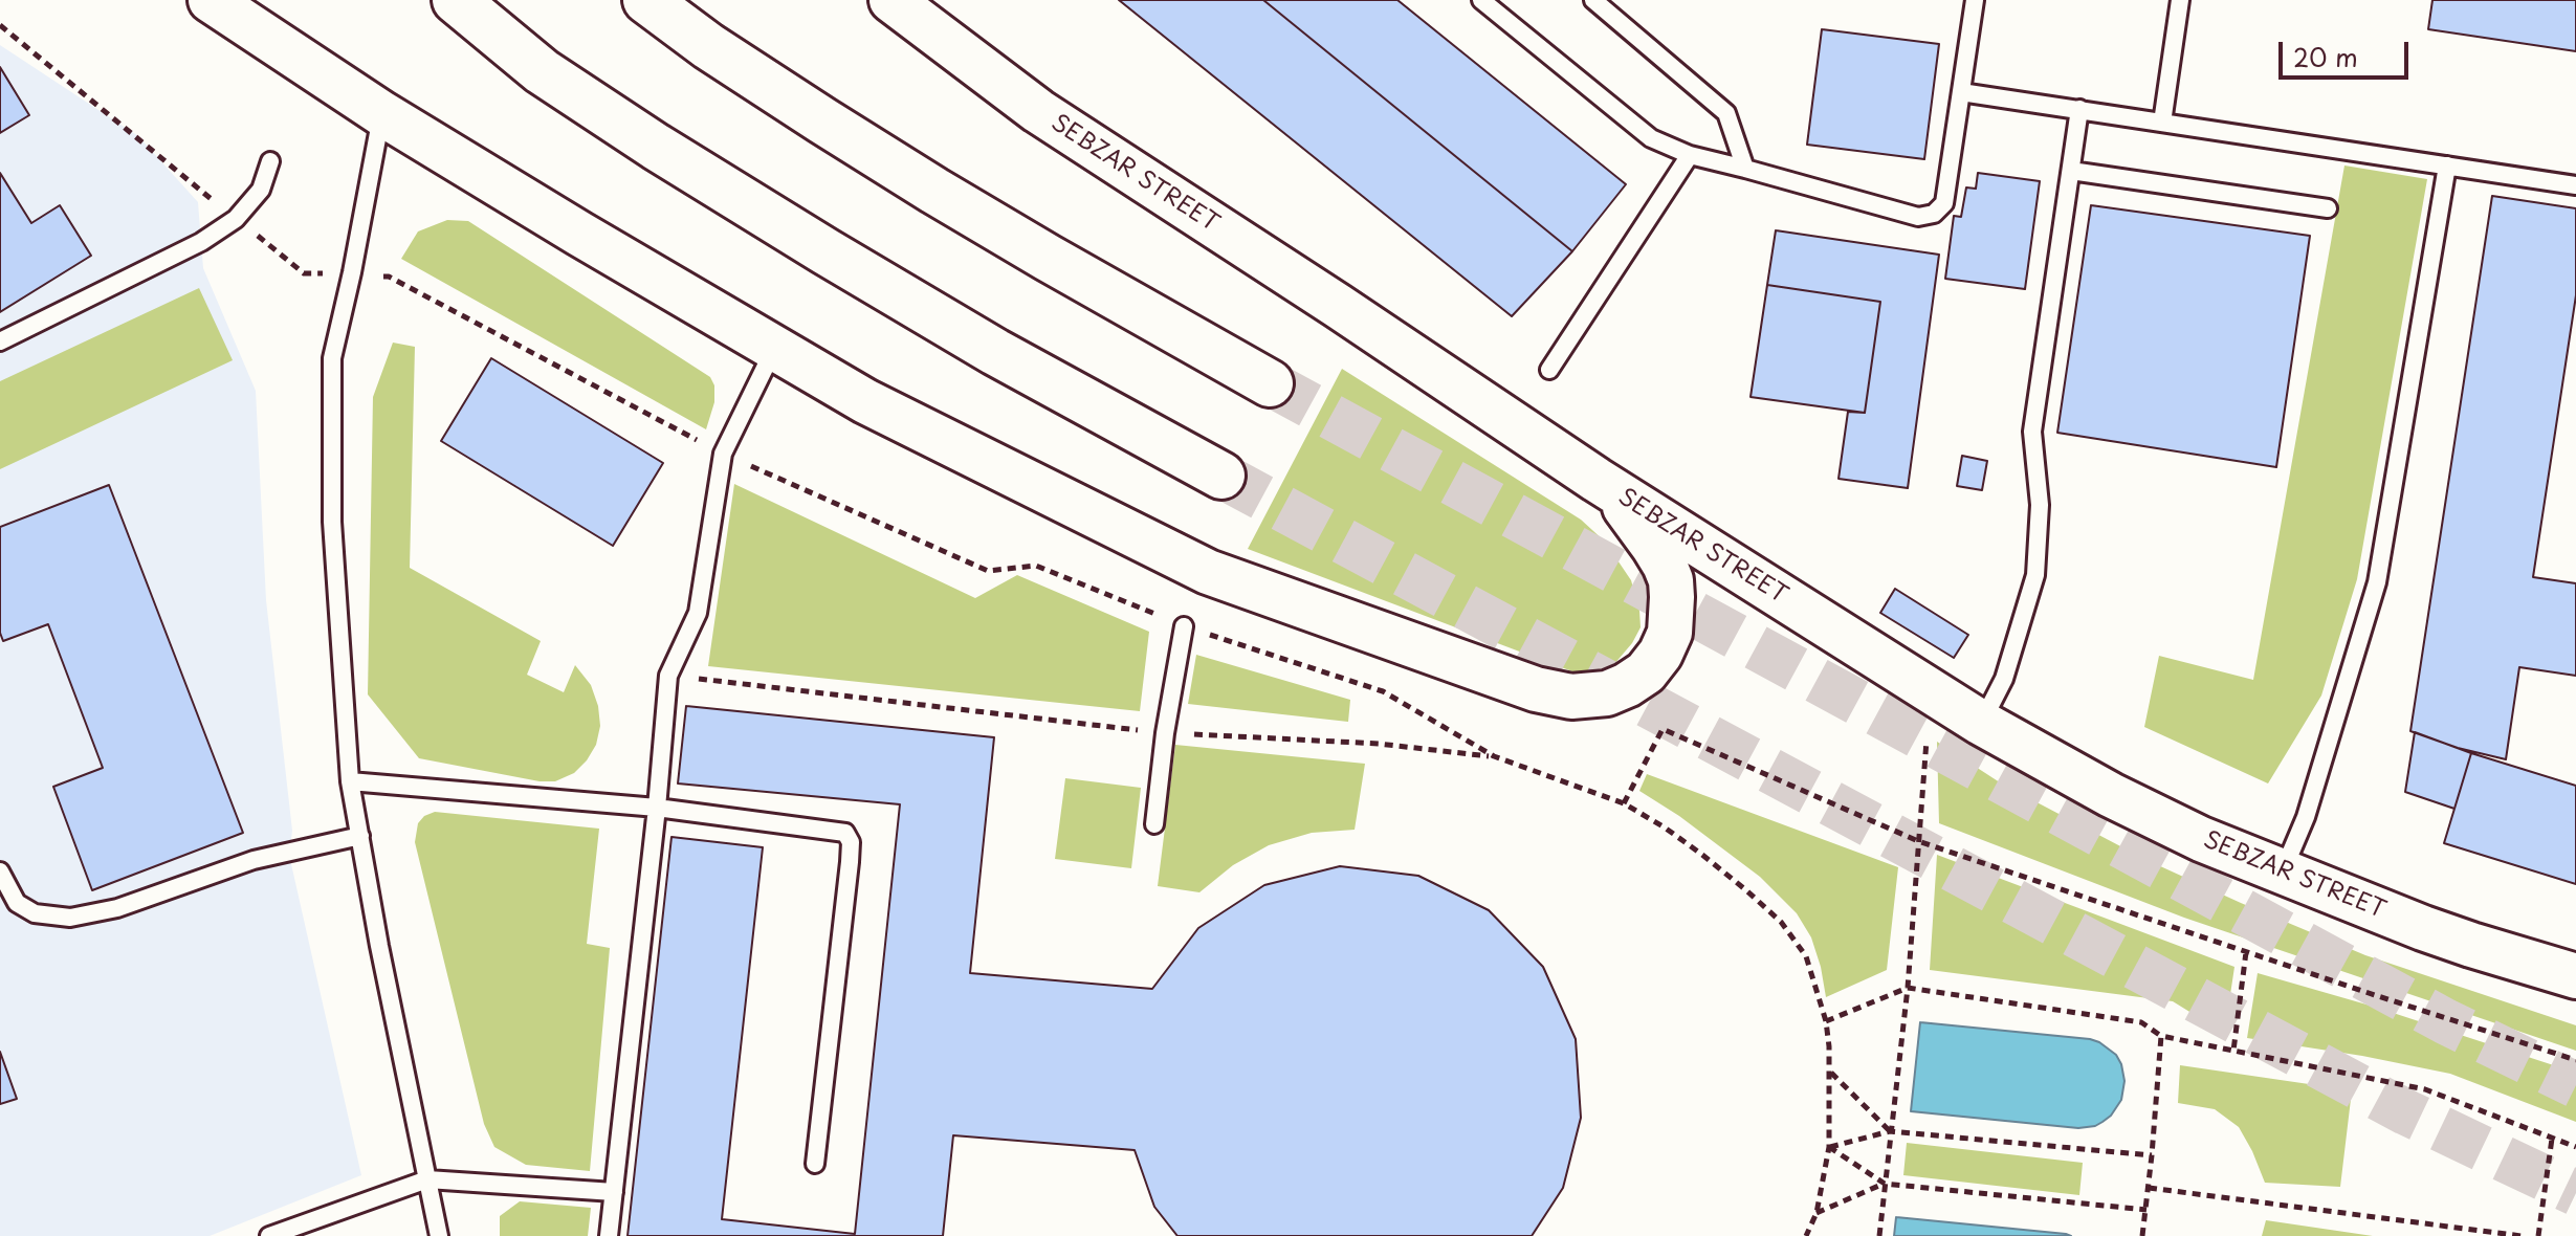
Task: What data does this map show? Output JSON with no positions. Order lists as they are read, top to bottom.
{
  "streets": {
    "street": ["SEBZAR STREET"]
  },
  "scale_bar": "20 m"
}
